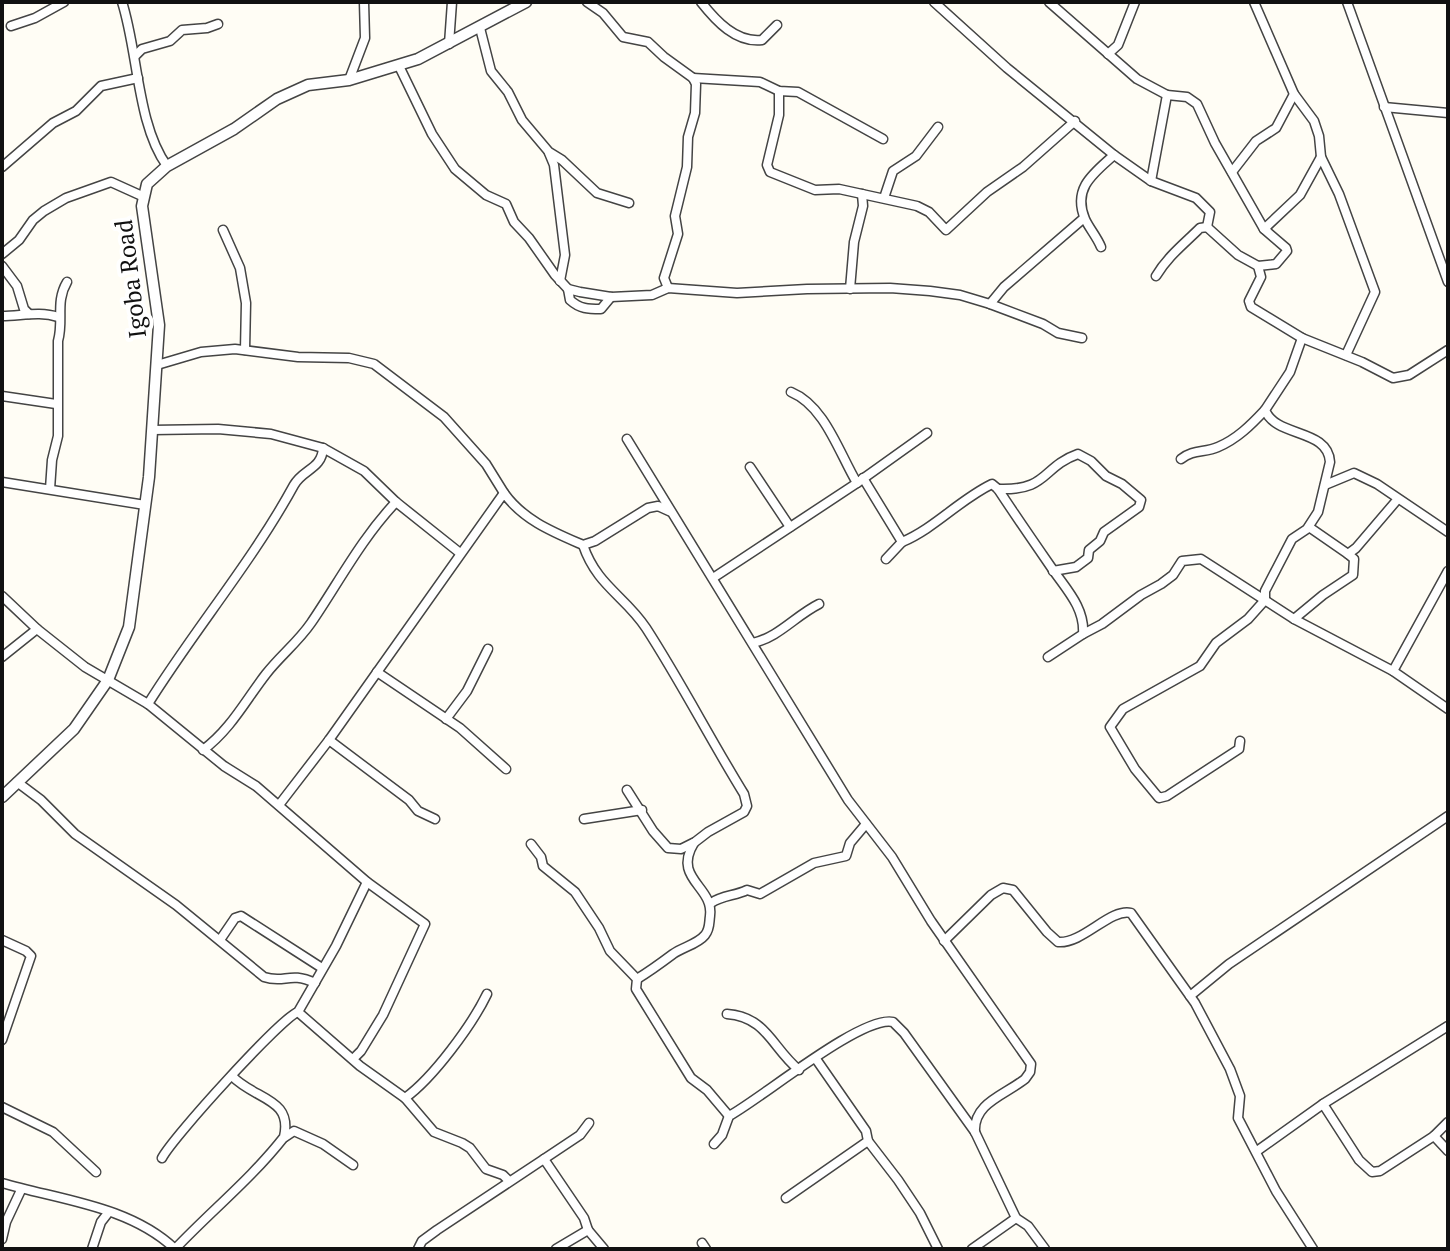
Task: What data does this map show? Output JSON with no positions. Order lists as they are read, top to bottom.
{
  "streets": {
    "street": ["Igoba Road"]
  }
}
